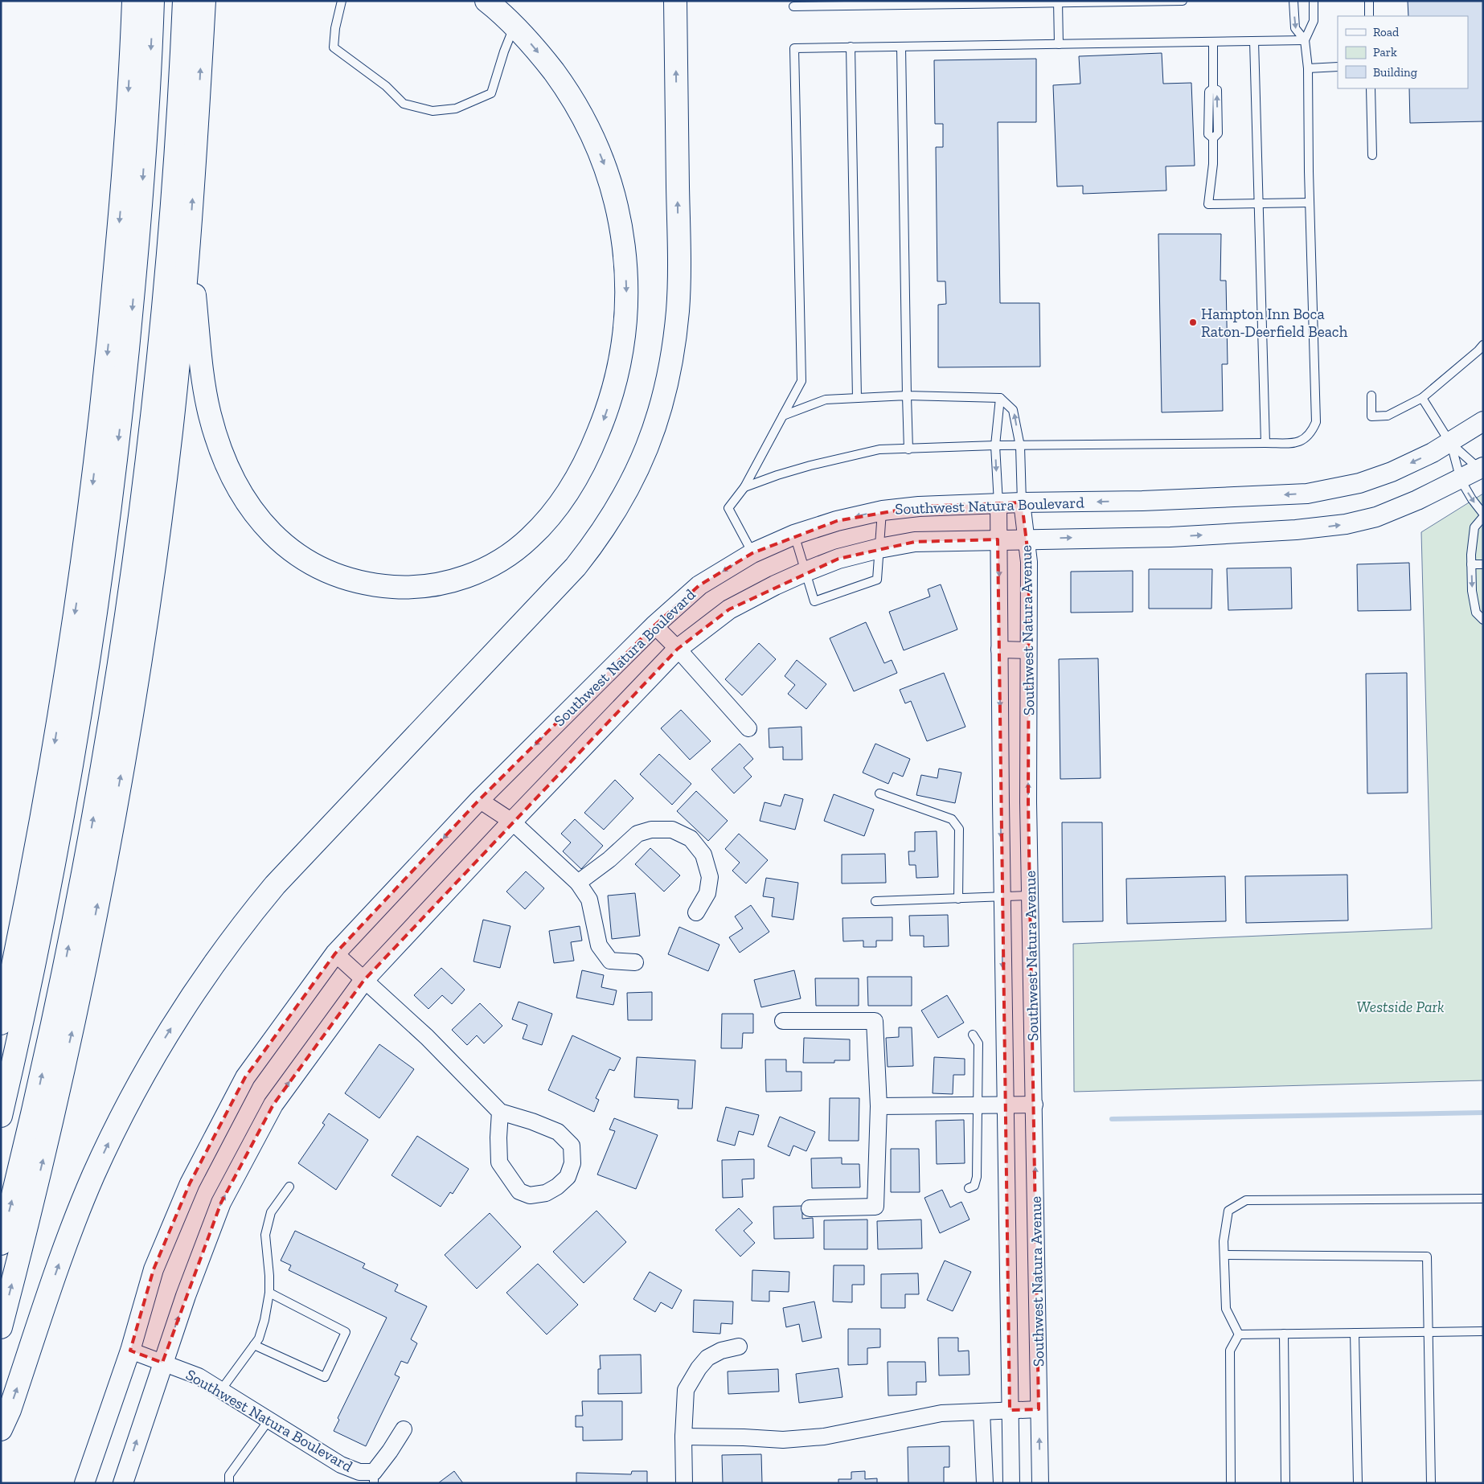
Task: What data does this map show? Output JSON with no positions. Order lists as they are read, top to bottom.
{
  "streets": {
    "street": ["Southwest Natura Boulevard", "Southwest Natura Avenue"]
  },
  "crossings": [
    ["Southwest Natura Boulevard", "Southwest Natura Avenue"]
  ],
  "parks": ["Westside Park"],
  "places": ["Hampton Inn Boca Raton-Deerfield Beach"],
  "legend": ["Road", "Park", "Building"]
}
